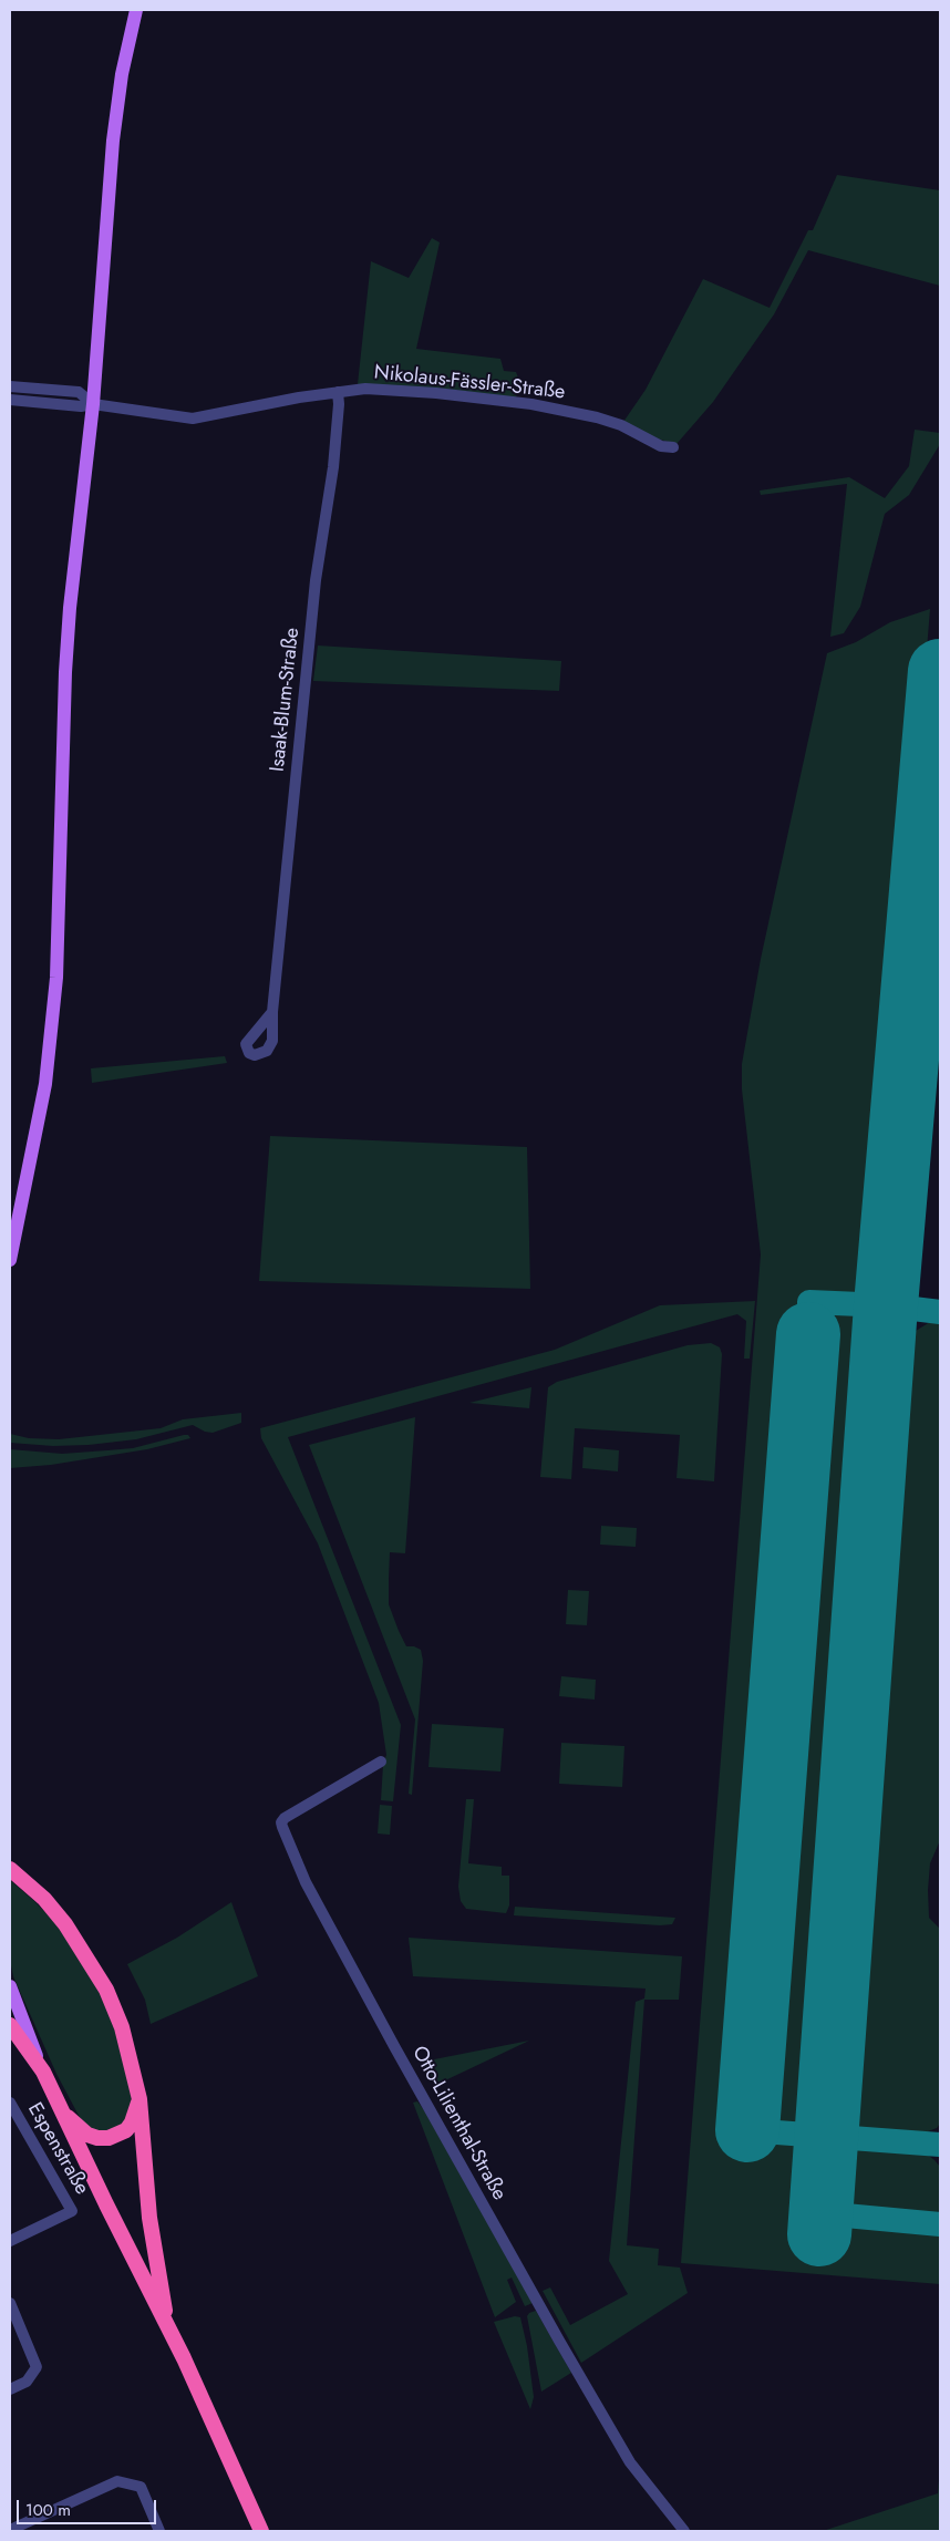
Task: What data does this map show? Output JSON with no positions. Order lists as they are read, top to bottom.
{
  "streets": {
    "street": [
      "Nikolaus-Fässler-Straße",
      "Isaak-Blum-Straße",
      "Otto-Lilienthal-Straße",
      "Espenstraße"
    ]
  },
  "crossings": [
    ["Nikolaus-Fässler-Straße", "Isaak-Blum-Straße"]
  ],
  "scale_bar": "100 m"
}
